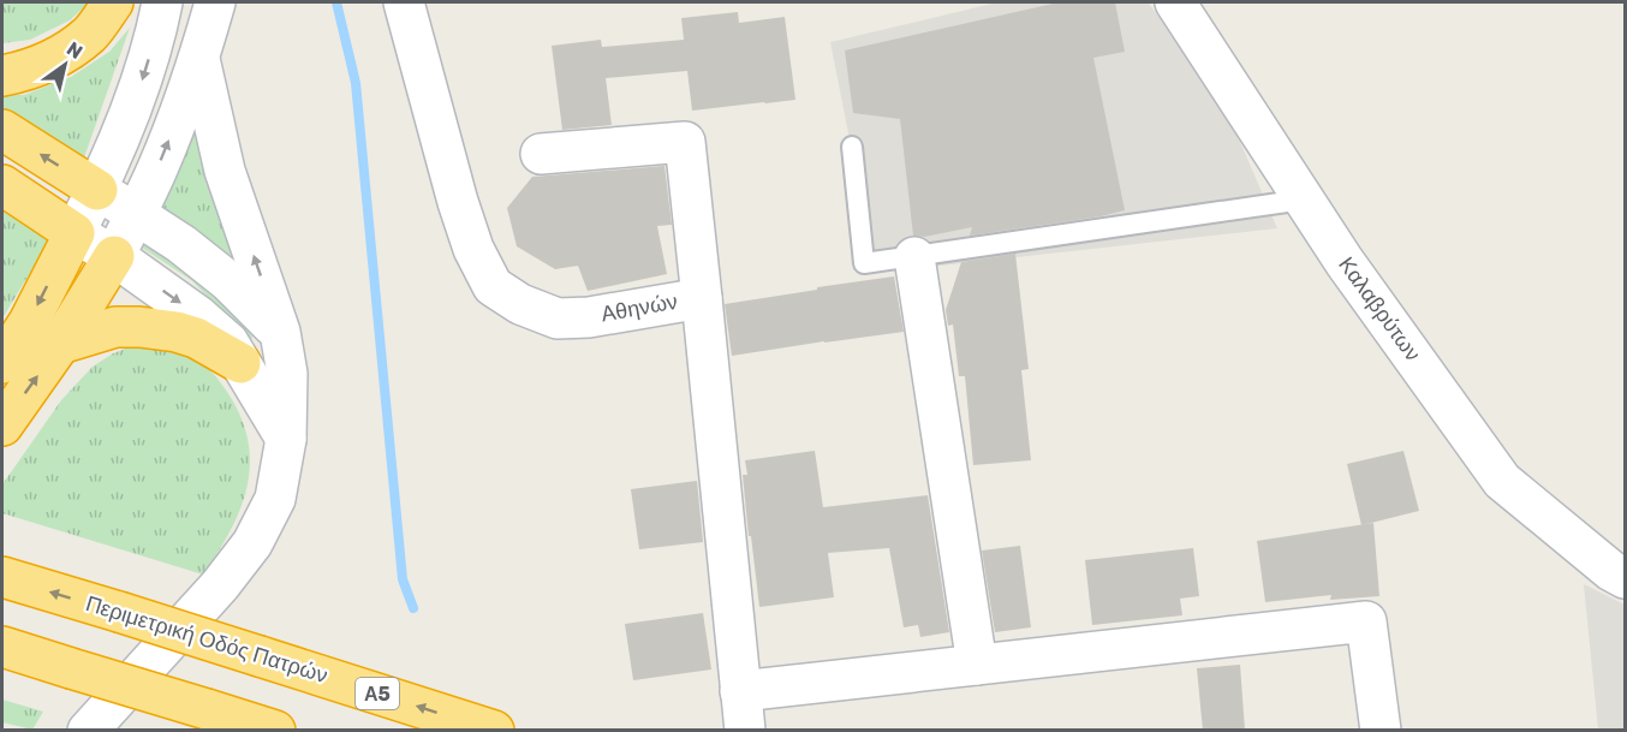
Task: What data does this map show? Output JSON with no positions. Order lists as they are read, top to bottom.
{
  "streets": {
    "highway": ["Περιμετρική Οδός Πατρών", "Α5"],
    "street": ["Αθηνών", "Καλαβρύτων"]
  },
  "north": "top right"
}
